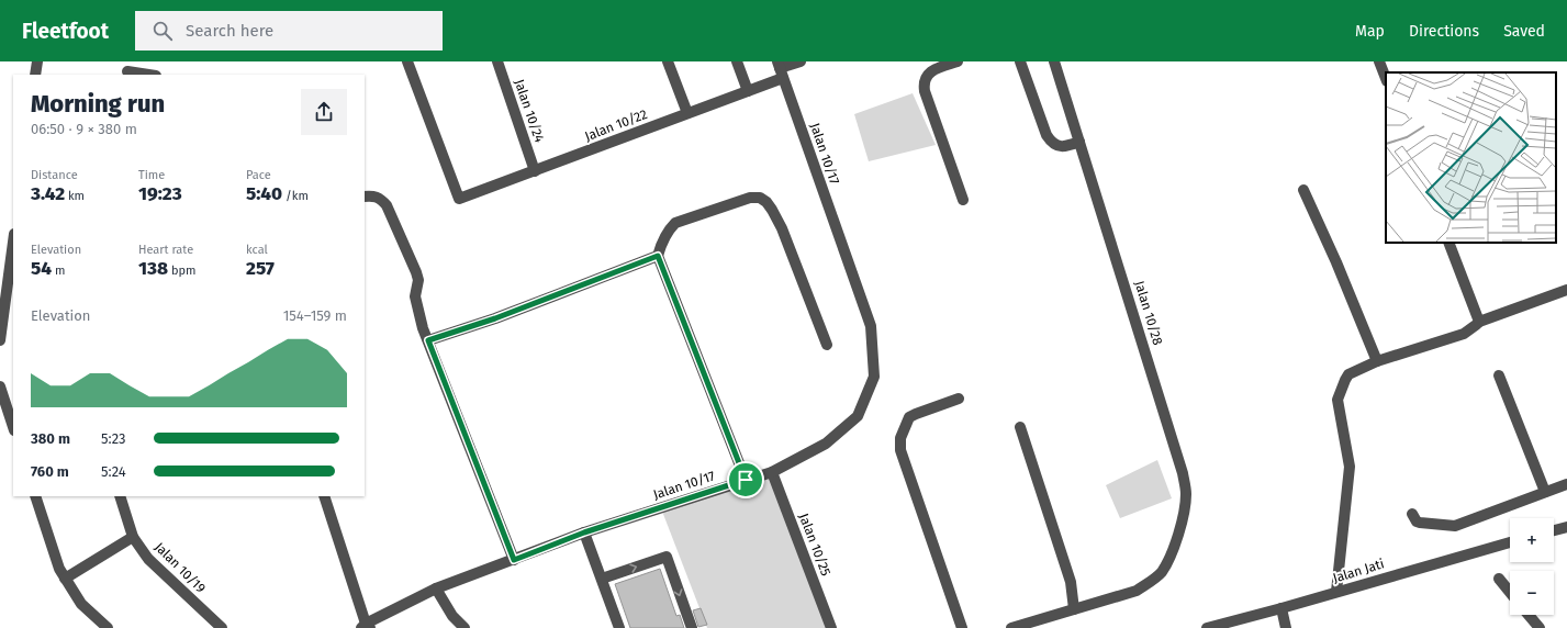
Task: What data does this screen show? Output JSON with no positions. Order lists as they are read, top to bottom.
{
  "streets": {
    "street": [
      "Jalan 10/24",
      "Jalan 10/22",
      "Jalan 10/17",
      "Jalan 10/28",
      "Jalan 10/25",
      "Jalan 10/19",
      "Jalan Jati"
    ]
  },
  "crossings": [
    ["Jalan 10/24", "Jalan 10/22"],
    ["Jalan 10/22", "Jalan 10/17"],
    ["Jalan 10/17", "Jalan 10/25"]
  ],
  "page": {
    "header": "Fleetfoot",
    "search": "Search here",
    "nav": ["Map", "Directions", "Saved"],
    "heading": ["Morning run", "06:50 · 9 × 380 m"],
    "stats": [
      ["Distance", "3.42 km"],
      ["Time", "19:23"],
      ["Pace", "5:40 /km"],
      ["Elevation", "54 m"],
      ["Heart rate", "138 bpm"],
      ["kcal", "257"]
    ],
    "chart": ["Elevation", "154–159 m"],
    "list": [
      {
        "name": "380 m",
        "note": "5:23"
      },
      {
        "name": "760 m",
        "note": "5:24"
      }
    ],
    "map_buttons": ["+", "−"]
  }
}
